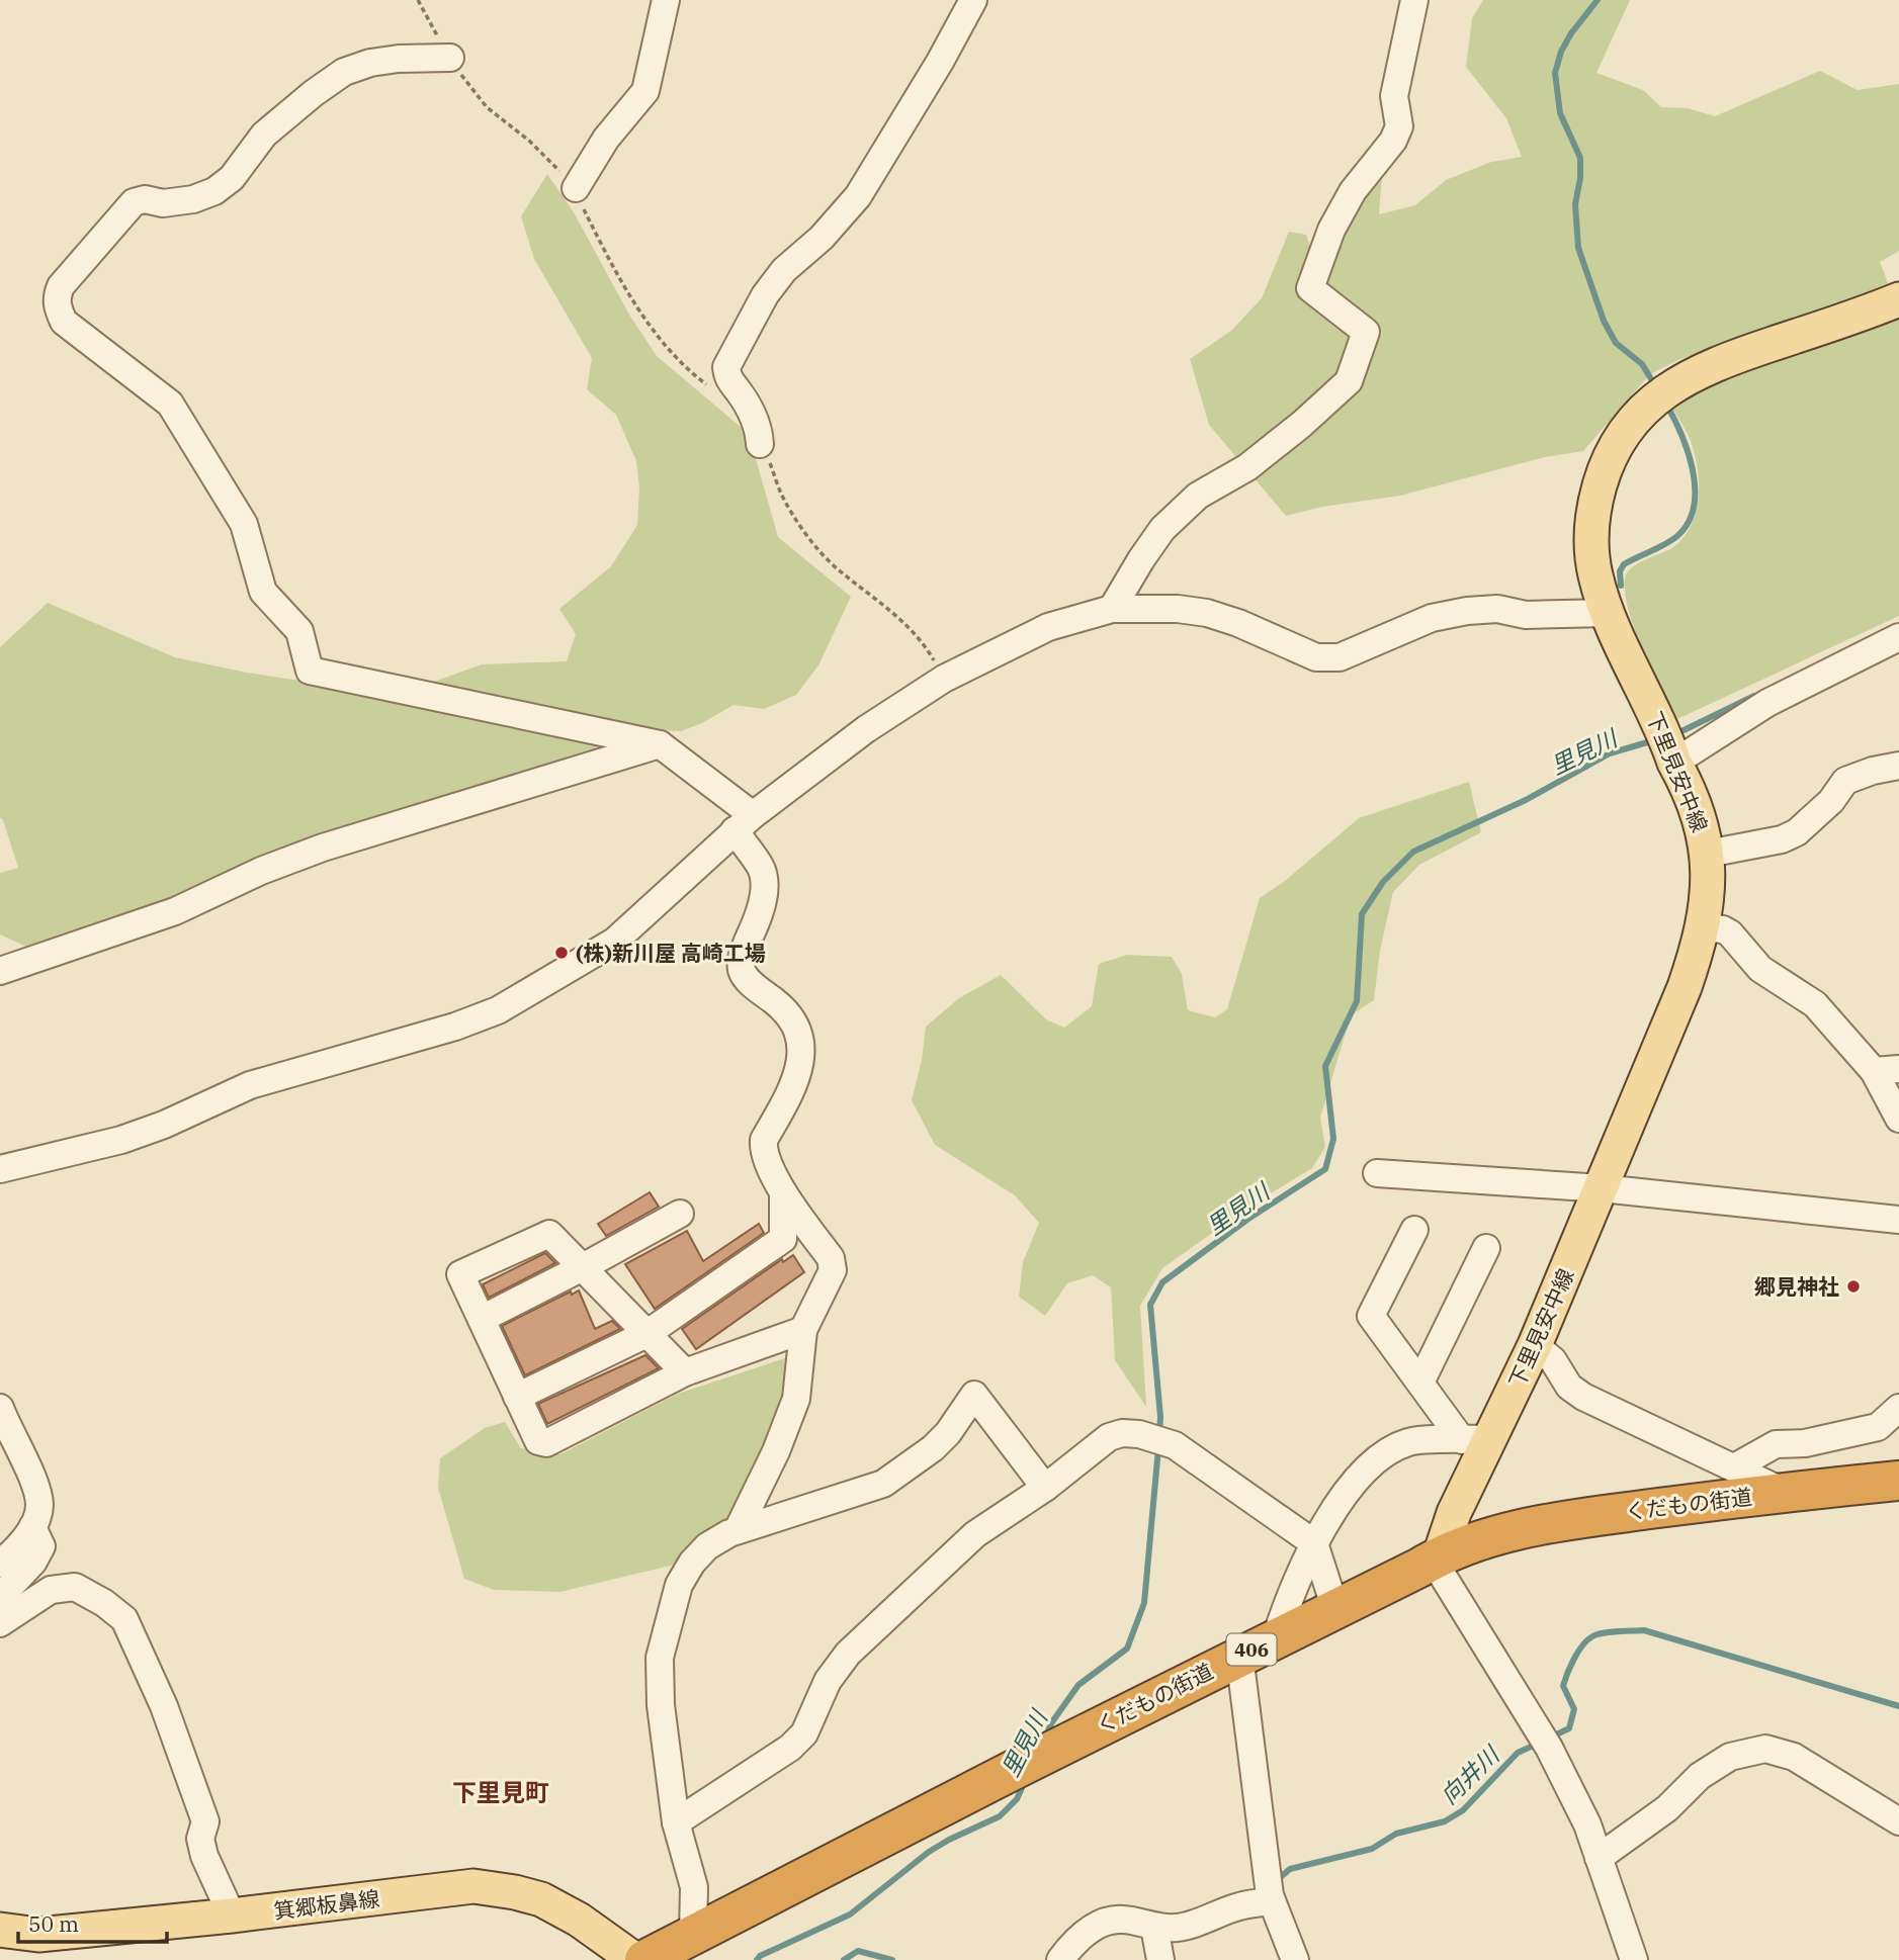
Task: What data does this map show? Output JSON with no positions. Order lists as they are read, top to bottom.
{
  "streets": {
    "highway": ["くだもの街道", "406"],
    "main road": ["下里見安中線", "箕郷板鼻線"]
  },
  "crossings": [
    ["下里見安中線", "くだもの街道"]
  ],
  "districts": ["下里見町"],
  "water": ["里見川", "向井川"],
  "places": ["(株)新川屋 高崎工場", "郷見神社"],
  "scale_bar": "50 m"
}
